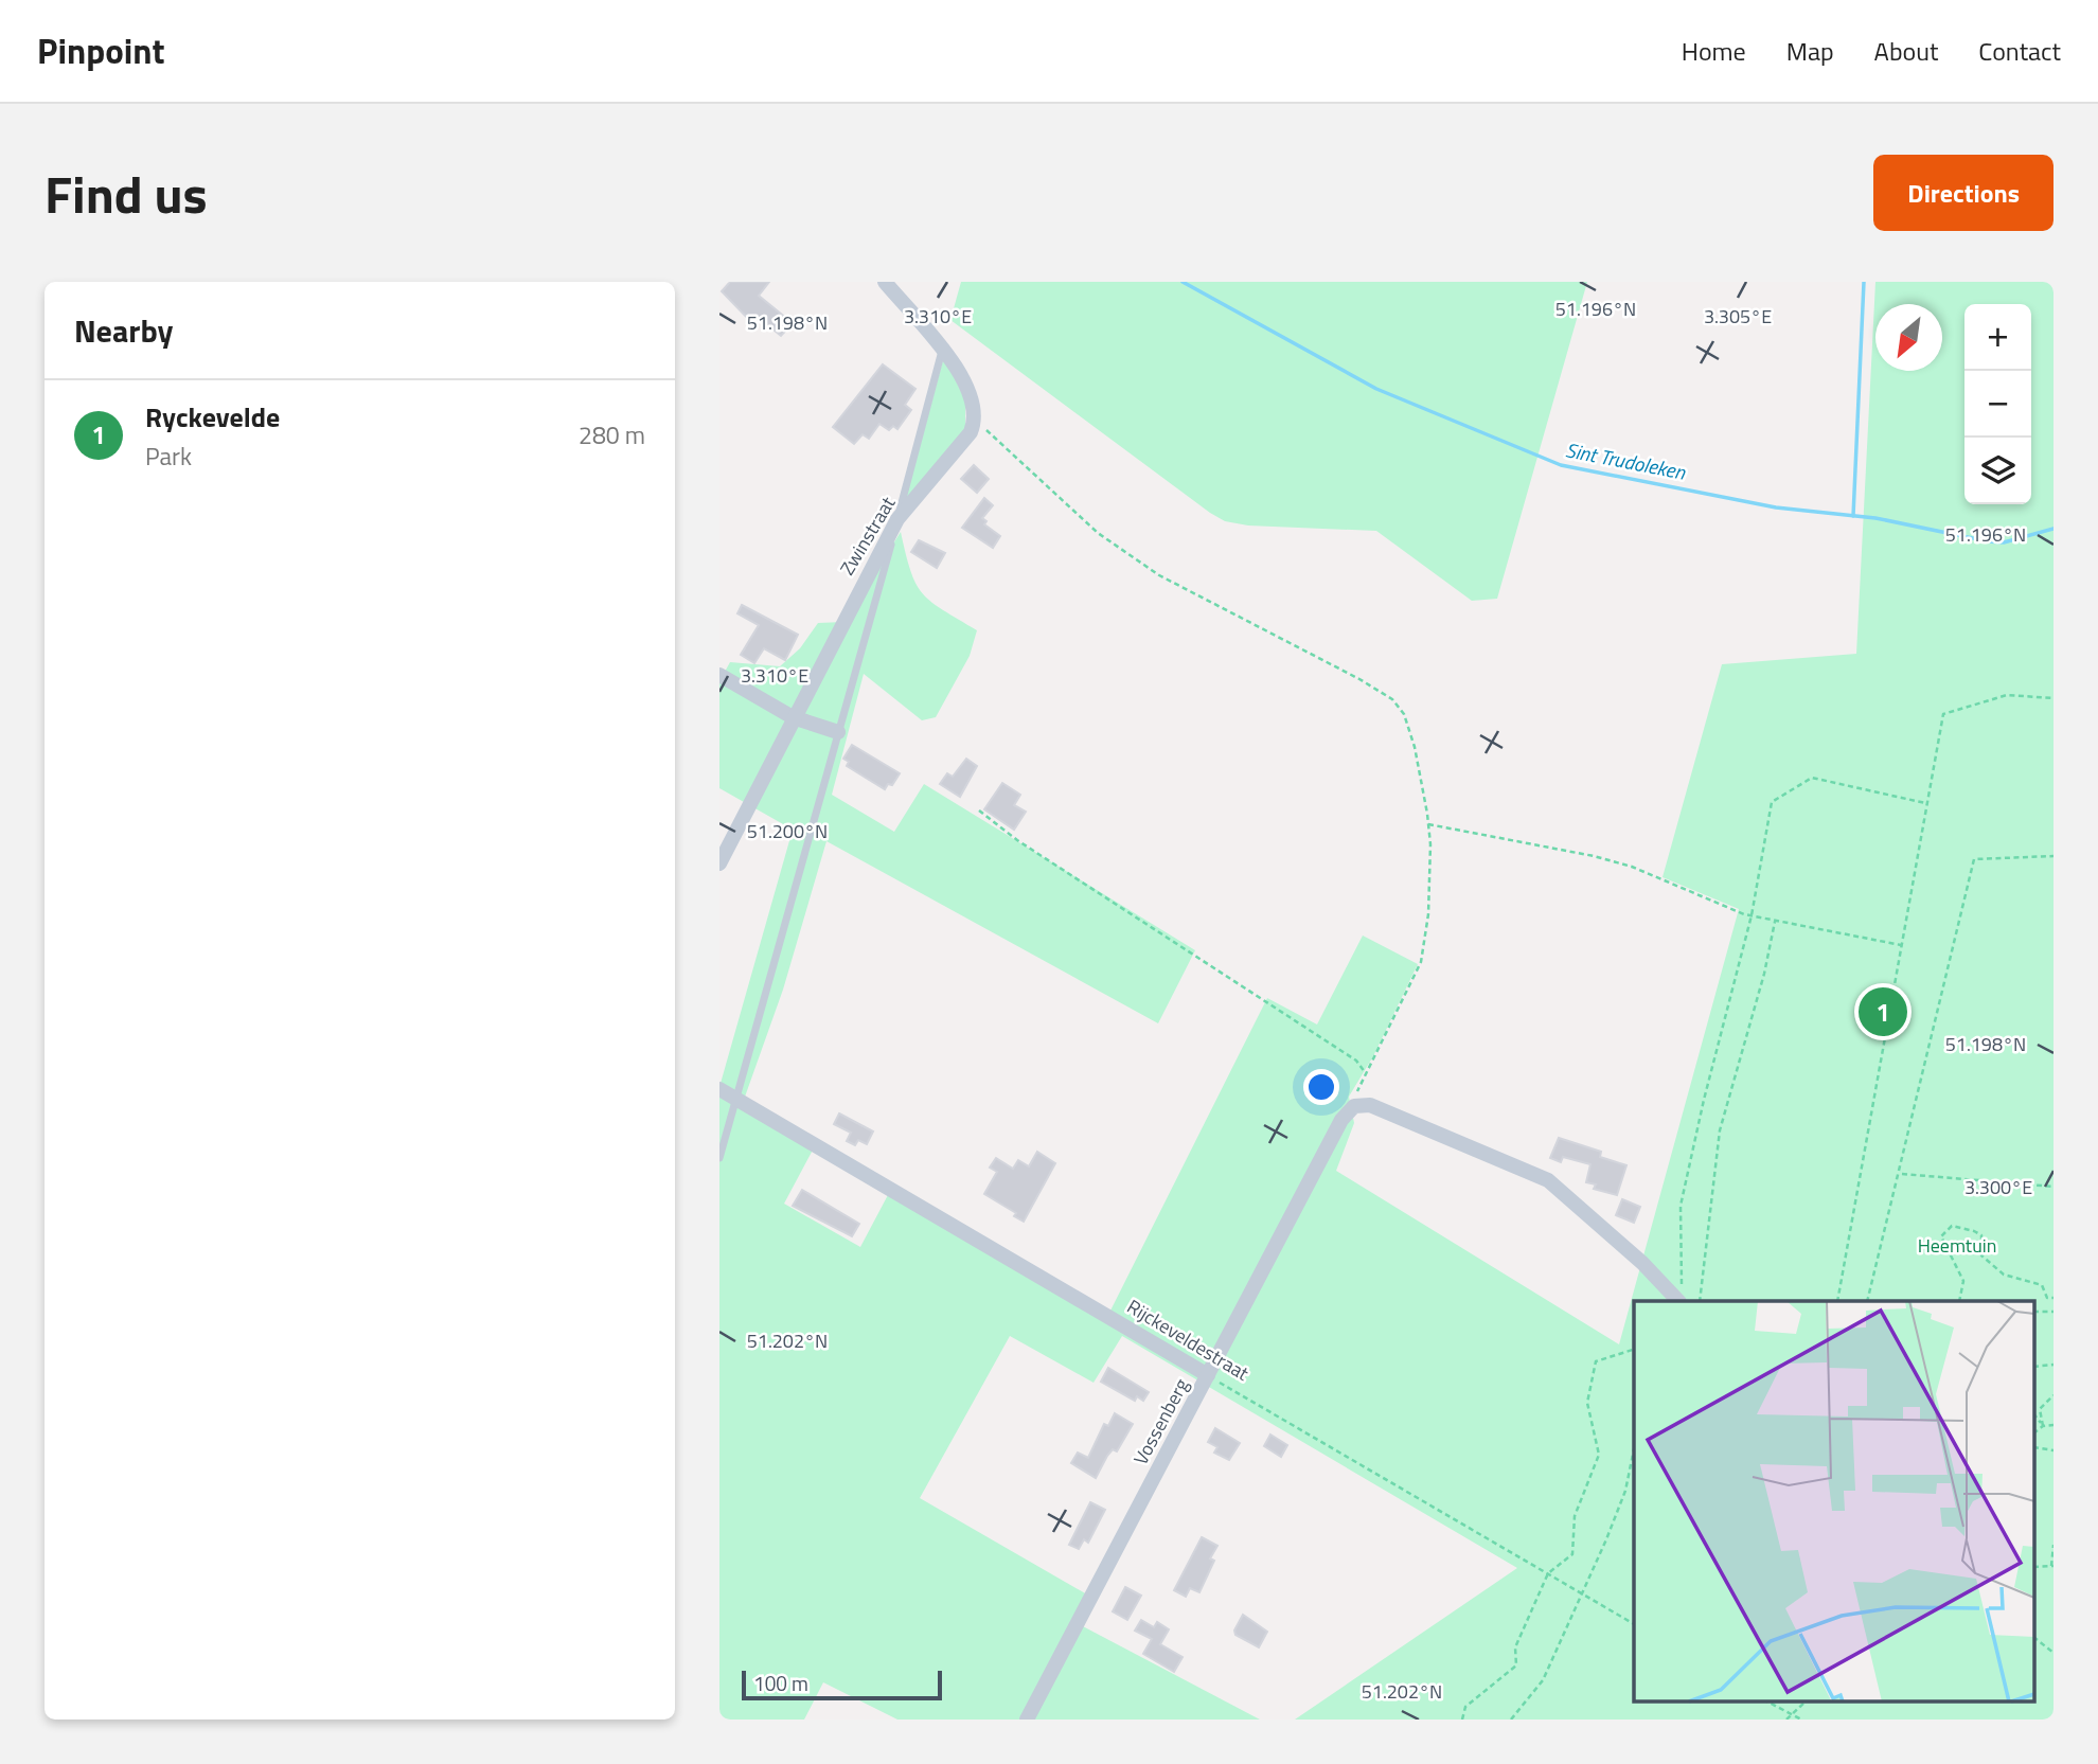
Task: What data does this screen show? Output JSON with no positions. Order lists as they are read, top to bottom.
{
  "streets": {
    "street": ["Zwinstraat", "Rijckeveldestraat", "Vossenberg"]
  },
  "crossings": [
    ["Rijckeveldestraat", "Vossenberg"]
  ],
  "water": ["Sint Trudoleken"],
  "parks": ["Heemtuin"],
  "scale_bar": "100 m",
  "north": "bottom left",
  "page": {
    "header": "Pinpoint",
    "nav": [
      "Home",
      "Map",
      "About",
      "Contact"
    ],
    "title": "Find us",
    "buttons": "Directions",
    "heading": "Nearby",
    "map_buttons": ["+", "−"],
    "list": [
      {
        "mark": "1",
        "name": "Ryckevelde",
        "note": "Park",
        "value": "280 m"
      }
    ],
    "pins": "1",
    "scale": "100 m"
  },
  "coordinates": [
    "51.196°N",
    "3.310°E",
    "3.305°E",
    "51.198°N",
    "51.200°N",
    "3.300°E",
    "51.202°N"
  ]
}
